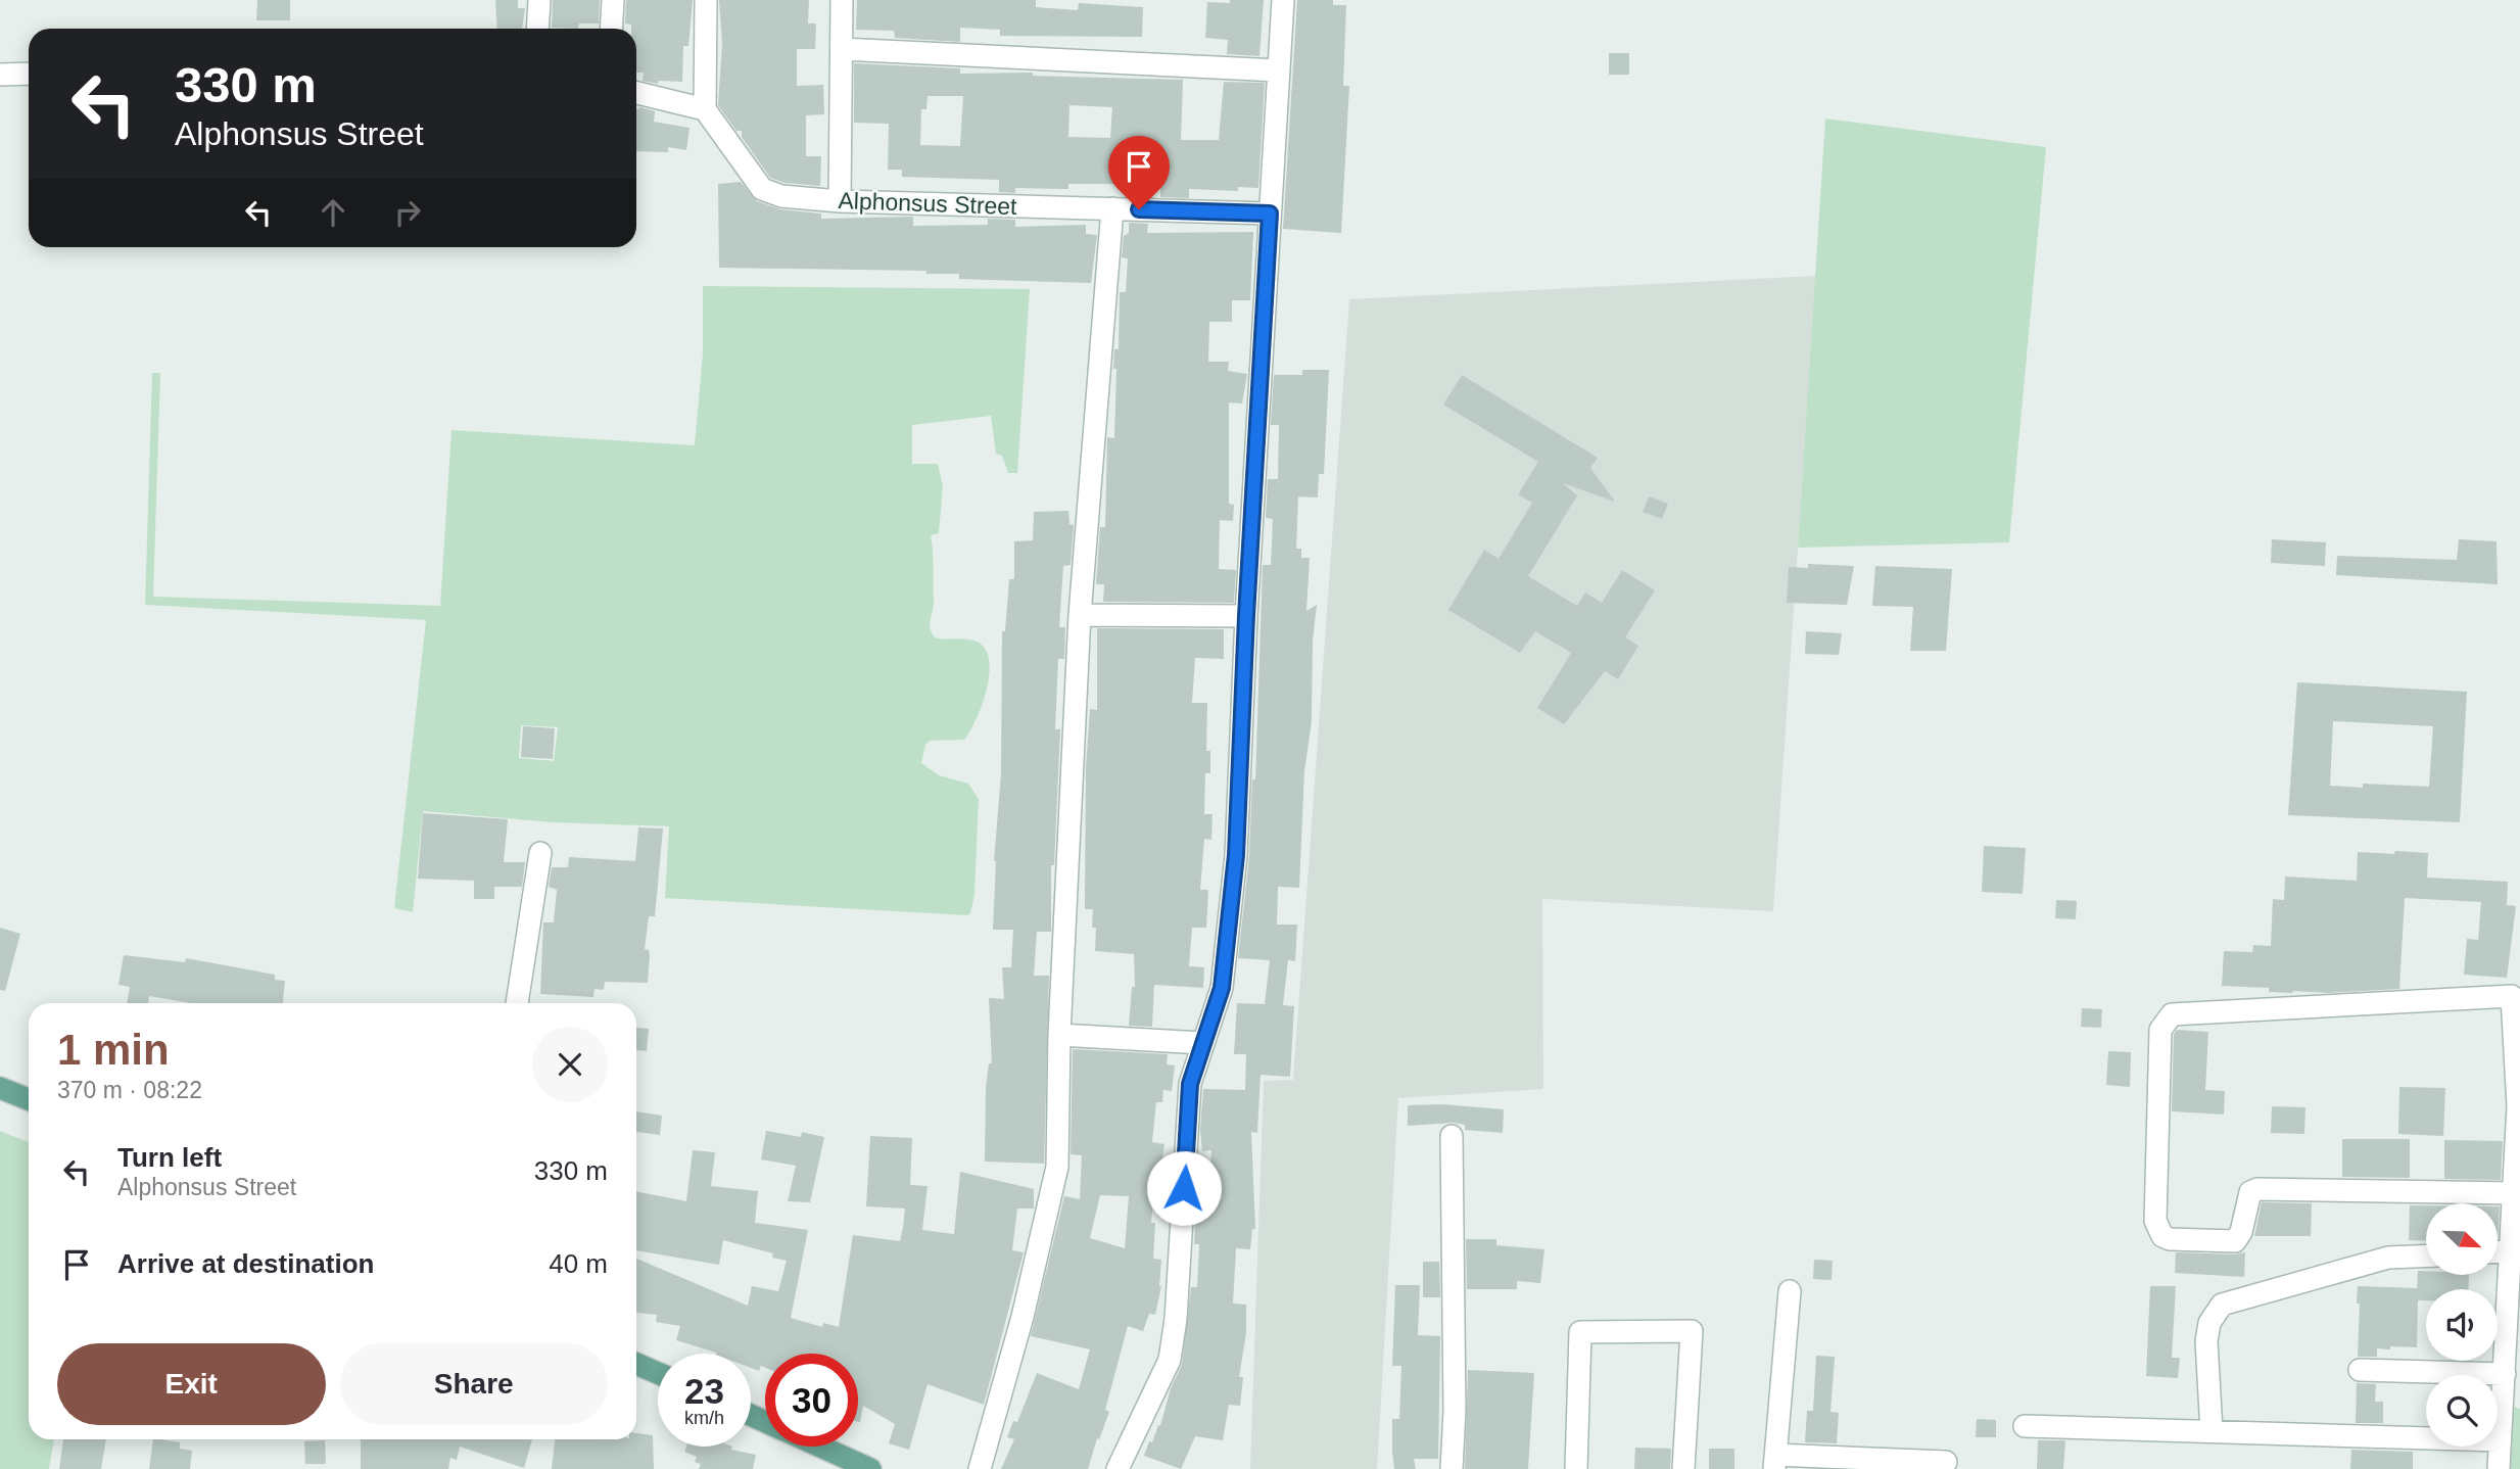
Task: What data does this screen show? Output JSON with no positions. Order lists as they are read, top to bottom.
{
  "streets": {
    "street": ["Alphonsus Street"]
  },
  "north": "bottom right",
  "page": {
    "turn": ["330 m", "Alphonsus Street"],
    "heading": ["1 min", "370 m · 08:22"],
    "list": [
      {
        "name": "Turn left",
        "note": "Alphonsus Street",
        "value": "330 m"
      },
      {
        "name": "Arrive at destination",
        "value": "40 m"
      }
    ],
    "buttons": ["Exit", "Share"],
    "speed": "23 km/h",
    "limit": "30"
  }
}
